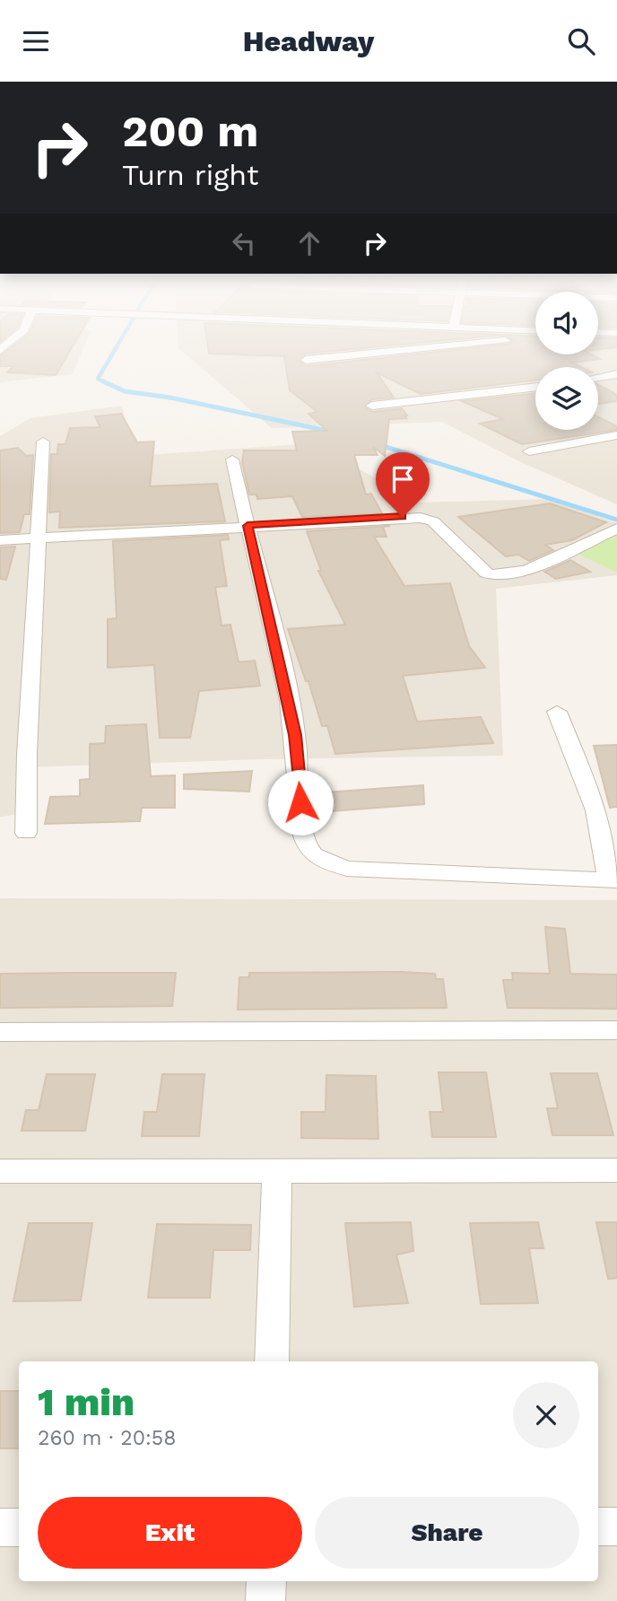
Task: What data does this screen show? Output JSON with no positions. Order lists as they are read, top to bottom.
{
  "page": {
    "header": "Headway",
    "turn": ["200 m", "Turn right"],
    "heading": ["1 min", "260 m · 20:58"],
    "buttons": ["Exit", "Share"]
  }
}
